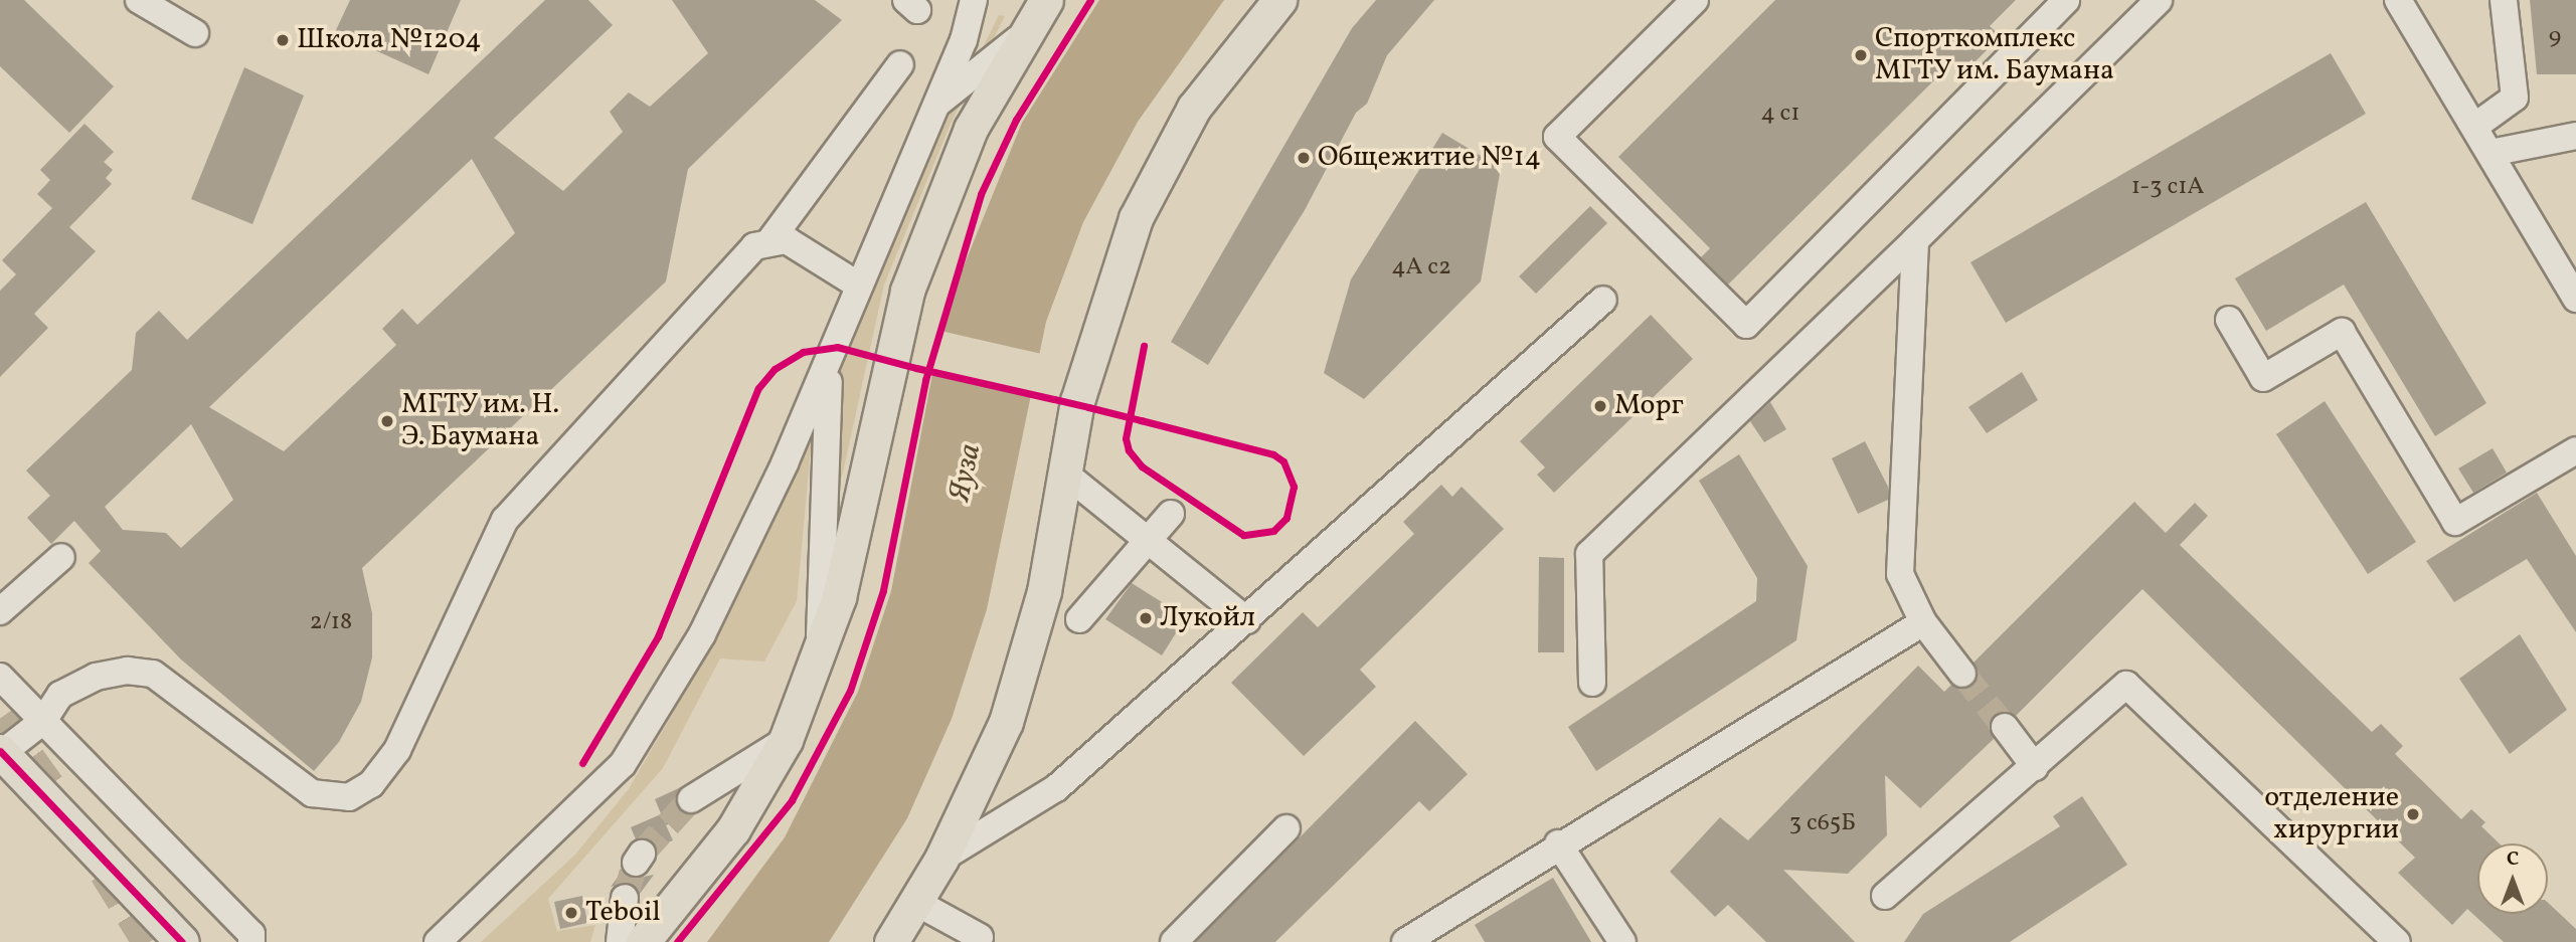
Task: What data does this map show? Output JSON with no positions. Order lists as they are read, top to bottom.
{
  "water": ["Яуза"],
  "places": [
    "Школа №1204",
    "Спорткомплекс МГТУ им. Баумана",
    "Общежитие №14",
    "Морг",
    "МГТУ им. Н. Э. Баумана",
    "Лукойл",
    "отделение хирургии",
    "Teboil"
  ],
  "house_numbers": [
    "9",
    "4 с1",
    "1-3 с1А",
    "4А с2",
    "2/18",
    "3 с65Б"
  ],
  "north": "top"
}
